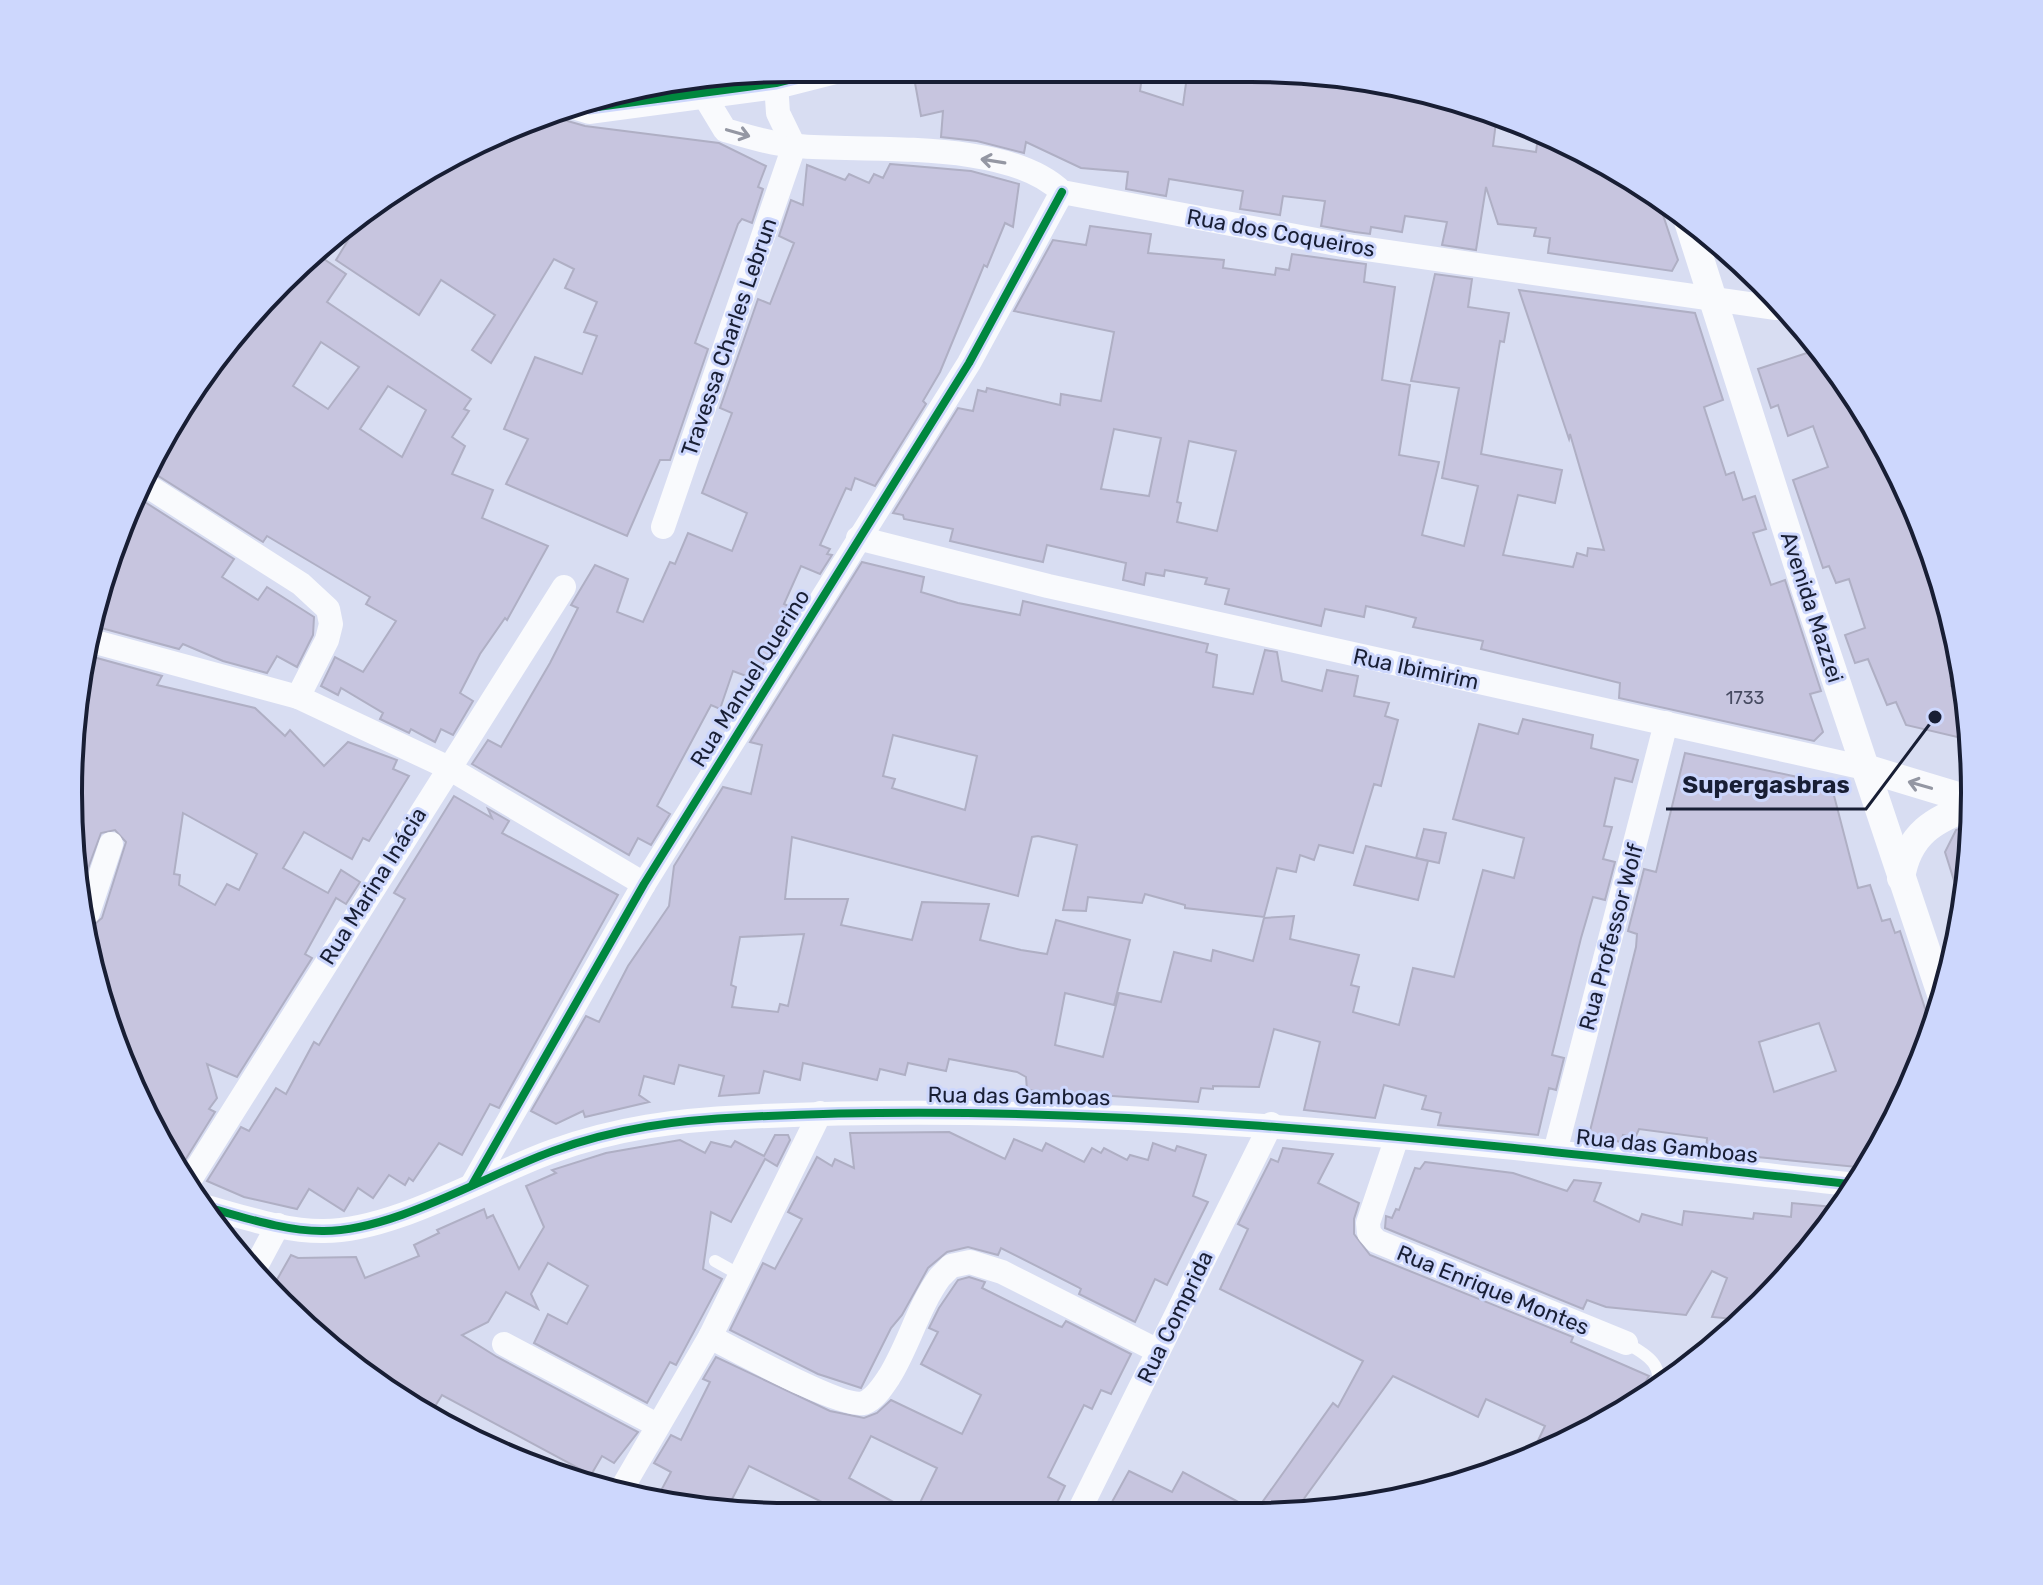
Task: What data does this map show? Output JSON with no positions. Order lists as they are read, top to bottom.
{
  "streets": {
    "street": [
      "Rua dos Coqueiros",
      "Travessa Charles Lebrun",
      "Avenida Mazzei",
      "Rua Ibimirim",
      "Rua Manuel Querino",
      "Rua Marina Inácia",
      "Rua Professor Wolf",
      "Rua das Gamboas",
      "Rua Enrique Montes",
      "Rua Comprida"
    ]
  },
  "crossings": [
    ["Rua dos Coqueiros", "Travessa Charles Lebrun"],
    ["Rua dos Coqueiros", "Avenida Mazzei"],
    ["Rua dos Coqueiros", "Rua Manuel Querino"],
    ["Avenida Mazzei", "Rua Ibimirim"],
    ["Rua Ibimirim", "Rua Manuel Querino"],
    ["Rua Ibimirim", "Rua Professor Wolf"],
    ["Rua Manuel Querino", "Rua das Gamboas"],
    ["Rua Professor Wolf", "Rua das Gamboas"],
    ["Rua das Gamboas", "Rua Enrique Montes"],
    ["Rua das Gamboas", "Rua Comprida"]
  ],
  "places": ["Supergasbras"],
  "house_numbers": ["1733"]
}
